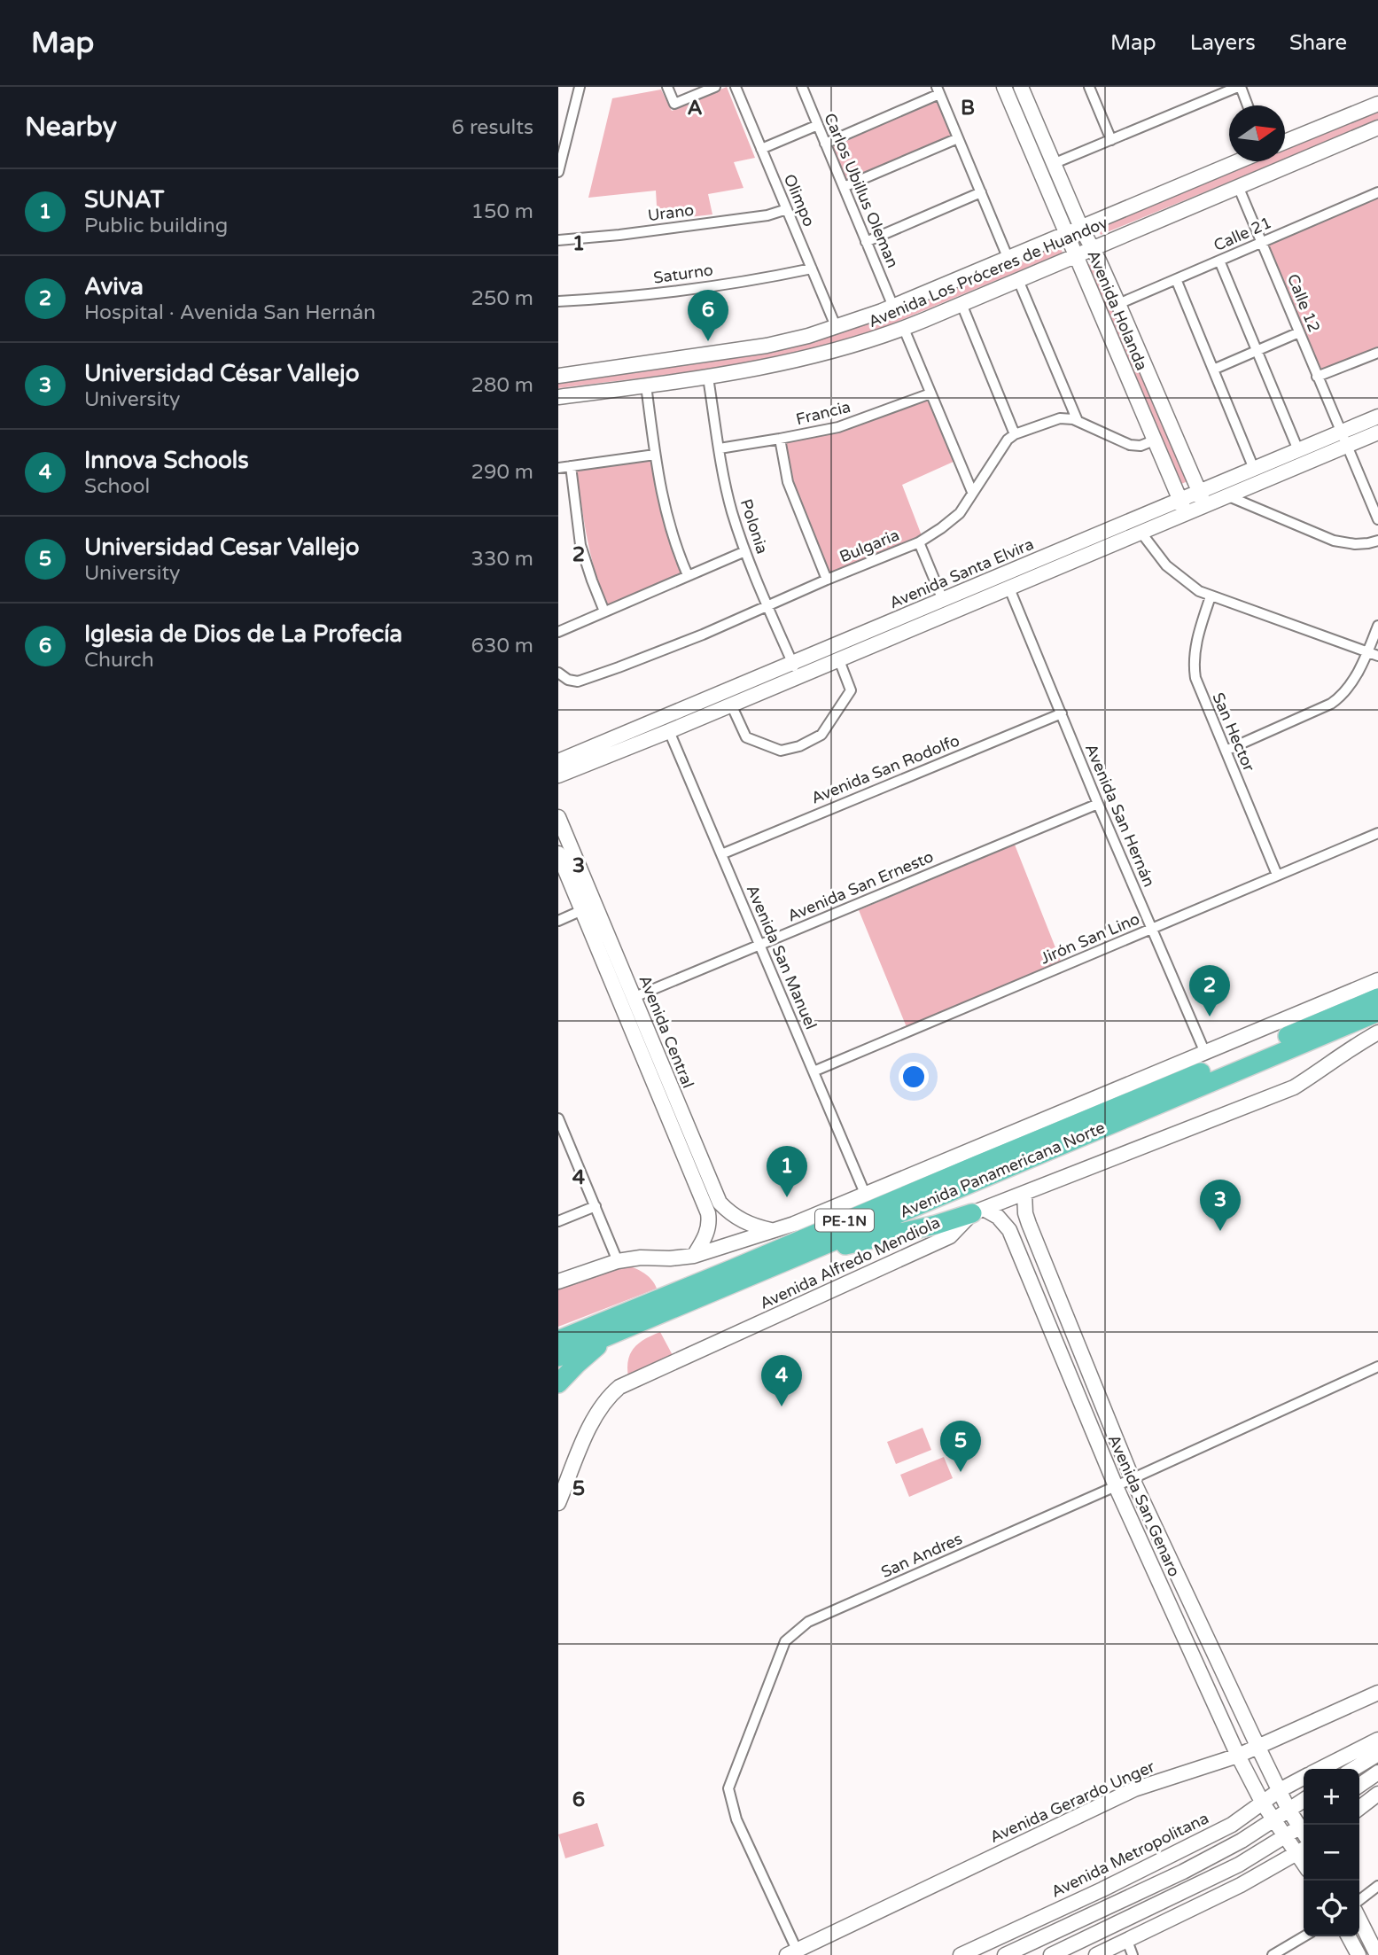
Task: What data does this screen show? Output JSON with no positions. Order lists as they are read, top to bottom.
{
  "streets": {
    "highway": ["Avenida Panamericana Norte", "PE-1N"],
    "main road": [
      "Avenida Los Próceres de Huandoy",
      "Avenida Holanda",
      "Avenida Santa Elvira",
      "Avenida Central",
      "Avenida Alfredo Mendiola",
      "Avenida San Genaro",
      "Avenida Gerardo Unger",
      "Avenida Metropolitana"
    ],
    "street": [
      "Carlos Ubillus Oleman",
      "Olimpo",
      "Urano",
      "Calle 21",
      "Saturno",
      "Calle 12",
      "Francia",
      "Polonia",
      "Bulgaria",
      "San Hector",
      "Avenida San Rodolfo",
      "Avenida San Hernán",
      "Avenida San Ernesto",
      "Jirón San Lino",
      "Avenida San Manuel",
      "San Andres"
    ]
  },
  "crossings": [
    ["Carlos Ubillus Oleman", "Avenida Los Próceres de Huandoy"],
    ["Olimpo", "Urano"],
    ["Olimpo", "Avenida Los Próceres de Huandoy"],
    ["Olimpo", "Saturno"],
    ["Calle 21", "Calle 12"],
    ["Calle 21", "Avenida Holanda"],
    ["Avenida Los Próceres de Huandoy", "Calle 12"],
    ["Avenida Los Próceres de Huandoy", "Avenida Holanda"],
    ["Avenida Los Próceres de Huandoy", "Polonia"],
    ["Calle 12", "Avenida Santa Elvira"],
    ["Avenida Holanda", "Avenida Santa Elvira"],
    ["Francia", "Polonia"],
    ["Polonia", "Bulgaria"],
    ["Polonia", "Avenida Santa Elvira"],
    ["Avenida Santa Elvira", "Avenida San Hernán"],
    ["Avenida Santa Elvira", "Avenida San Manuel"],
    ["San Hector", "Jirón San Lino"],
    ["Avenida San Rodolfo", "Avenida San Hernán"],
    ["Avenida San Rodolfo", "Avenida San Manuel"],
    ["Avenida San Hernán", "Avenida San Ernesto"],
    ["Avenida San Hernán", "Jirón San Lino"],
    ["Avenida San Ernesto", "Avenida San Manuel"],
    ["Avenida San Ernesto", "Avenida Central"],
    ["Jirón San Lino", "Avenida San Manuel"],
    ["Avenida Alfredo Mendiola", "Avenida San Genaro"],
    ["Avenida San Genaro", "San Andres"],
    ["Avenida San Genaro", "Avenida Gerardo Unger"],
    ["Avenida San Genaro", "Avenida Metropolitana"],
    ["San Andres", "Avenida Gerardo Unger"]
  ],
  "north": "right",
  "page": {
    "header": "Map",
    "nav": ["Map", "Layers", "Share"],
    "heading": ["Nearby", "6 results"],
    "list": [
      {
        "mark": "1",
        "name": "SUNAT",
        "note": "Public building",
        "value": "150 m"
      },
      {
        "mark": "2",
        "name": "Aviva",
        "note": "Hospital · Avenida San Hernán",
        "value": "250 m"
      },
      {
        "mark": "3",
        "name": "Universidad César Vallejo",
        "note": "University",
        "value": "280 m"
      },
      {
        "mark": "4",
        "name": "Innova Schools",
        "note": "School",
        "value": "290 m"
      },
      {
        "mark": "5",
        "name": "Universidad Cesar Vallejo",
        "note": "University",
        "value": "330 m"
      },
      {
        "mark": "6",
        "name": "Iglesia de Dios de La Profecía",
        "note": "Church",
        "value": "630 m"
      }
    ],
    "pins": [
      "6",
      "2",
      "1",
      "3",
      "4",
      "5"
    ],
    "map_buttons": ["+", "−"]
  },
  "grid": {
    "columns": ["A", "B"],
    "rows": [
      "1",
      "2",
      "3",
      "4",
      "5",
      "6"
    ]
  }
}
